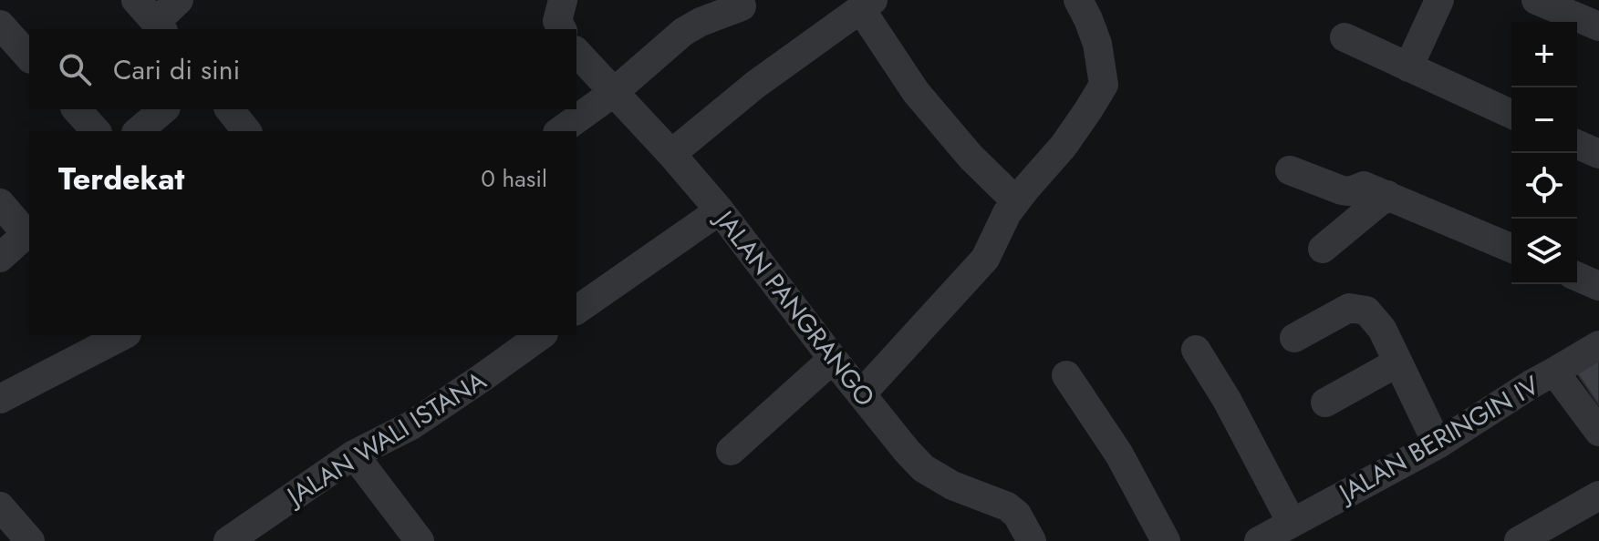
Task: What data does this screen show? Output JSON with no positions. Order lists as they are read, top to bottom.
{
  "streets": {
    "street": ["JALAN PANGRANGO", "JALAN WALI ISTANA", "JALAN BERINGIN IV"]
  },
  "page": {
    "map_buttons": ["+", "−"],
    "search": "Cari di sini",
    "heading": ["Terdekat", "0 hasil"]
  }
}
